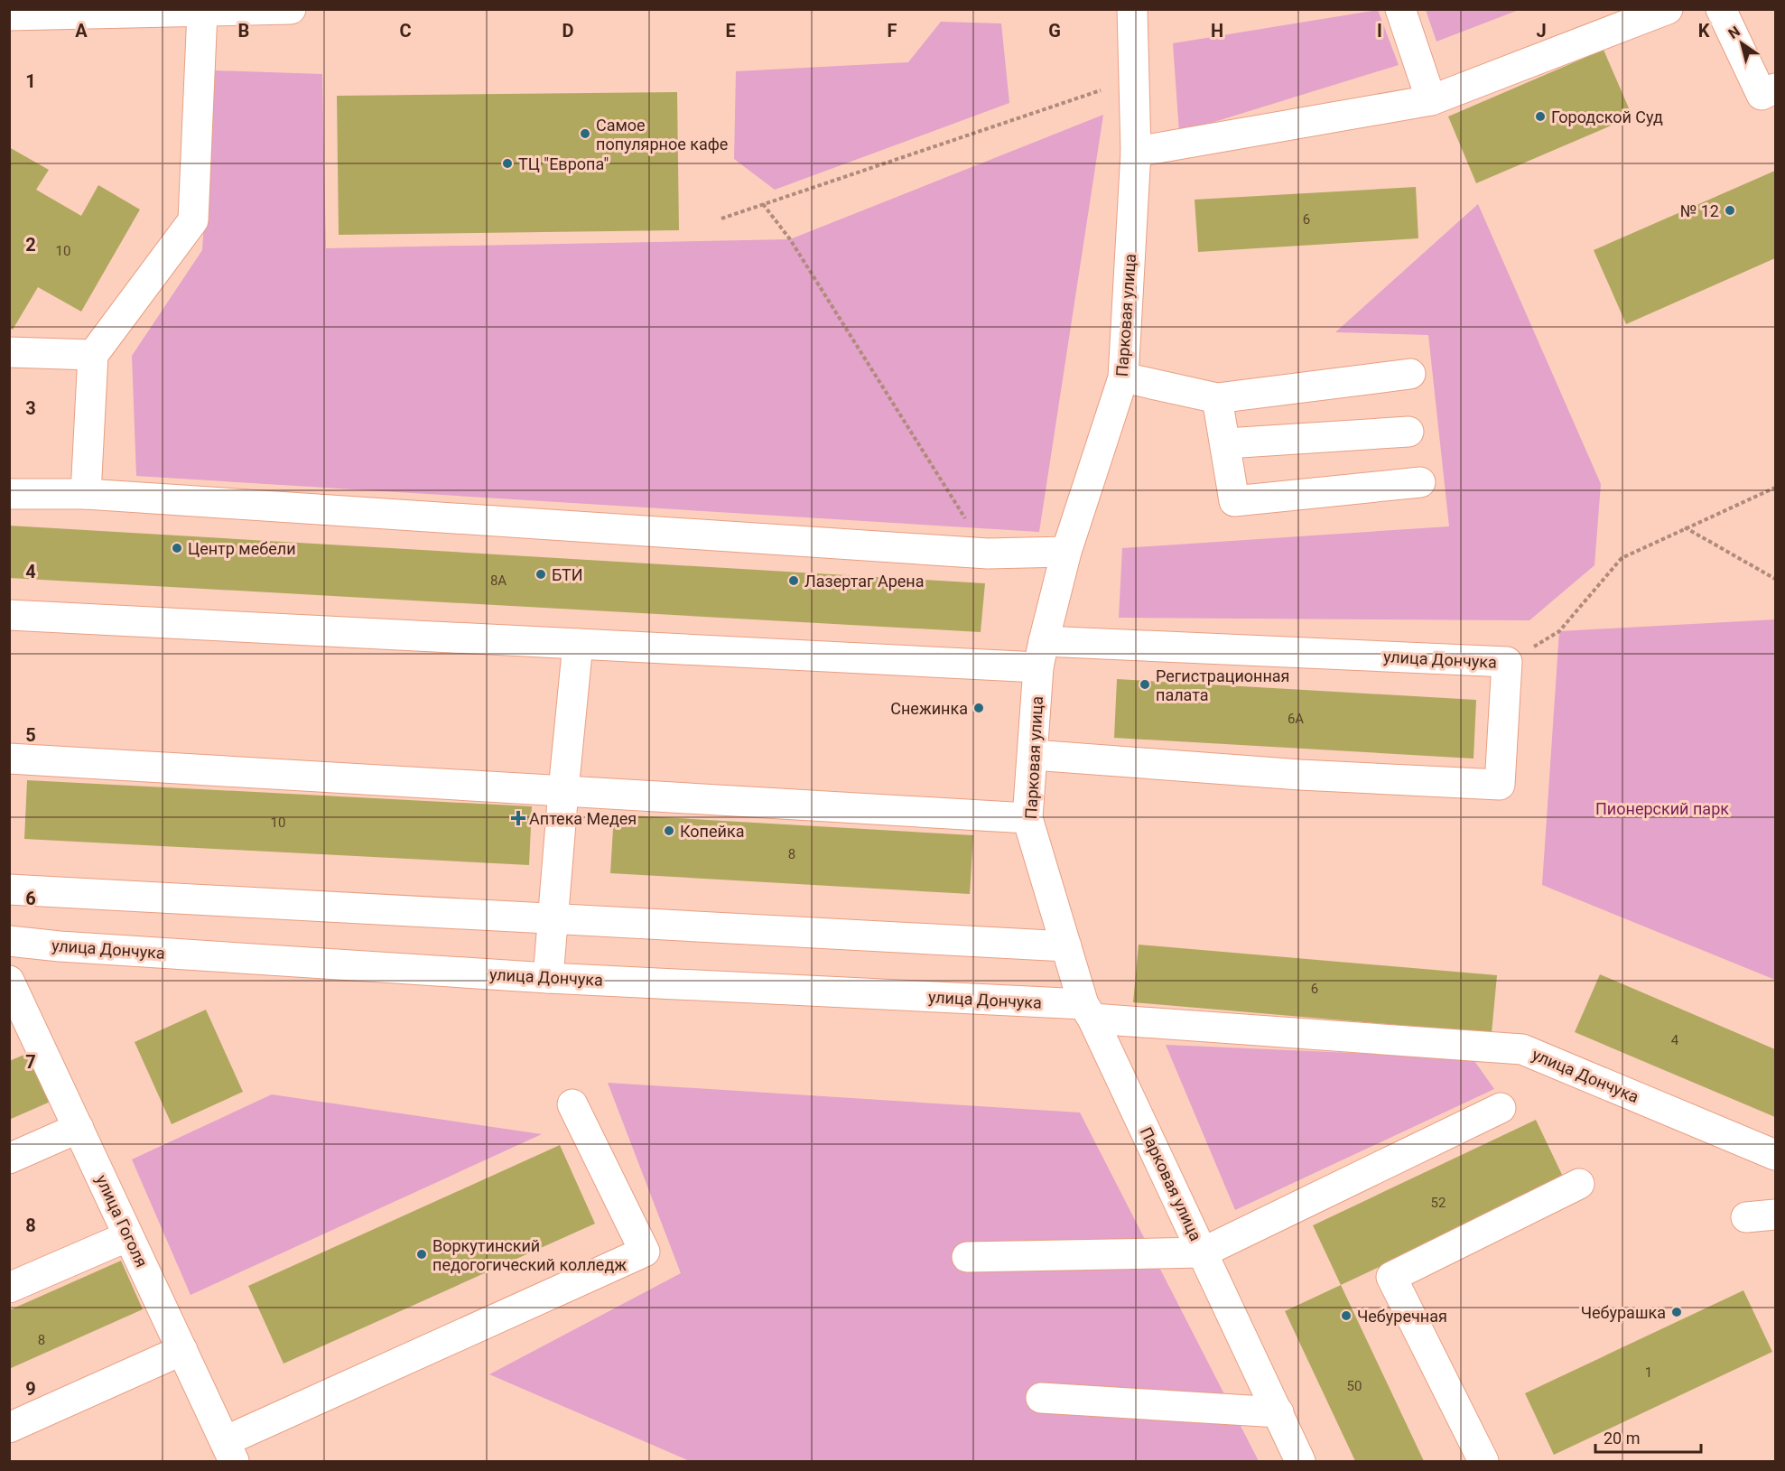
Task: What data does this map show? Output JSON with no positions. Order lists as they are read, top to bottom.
{
  "streets": {
    "street": ["Парковая улица", "улица Дончука", "улица Гоголя"]
  },
  "crossings": [
    ["Парковая улица", "улица Дончука"]
  ],
  "parks": ["Пионерский парк"],
  "places": {
    "other": [
      "Городской Суд",
      "Самое популярное кафе",
      "ТЦ \"Европа\"",
      "№ 12",
      "Центр мебели",
      "БТИ",
      "Лазертаг Арена",
      "Регистрационная палата",
      "Снежинка",
      "Копейка",
      "Воркутинский педогогический колледж",
      "Чебурашка",
      "Чебуречная"
    ],
    "health": ["Аптека Медея"]
  },
  "house_numbers": [
    "6",
    "10",
    "8А",
    "6А",
    "10",
    "8",
    "6",
    "4",
    "52",
    "8",
    "1",
    "50"
  ],
  "scale_bar": "20 m",
  "north": "top left",
  "grid": {
    "columns": [
      "A",
      "B",
      "C",
      "D",
      "E",
      "F",
      "G",
      "H",
      "I",
      "J",
      "K"
    ],
    "rows": [
      "1",
      "2",
      "3",
      "4",
      "5",
      "6",
      "7",
      "8",
      "9"
    ]
  }
}
